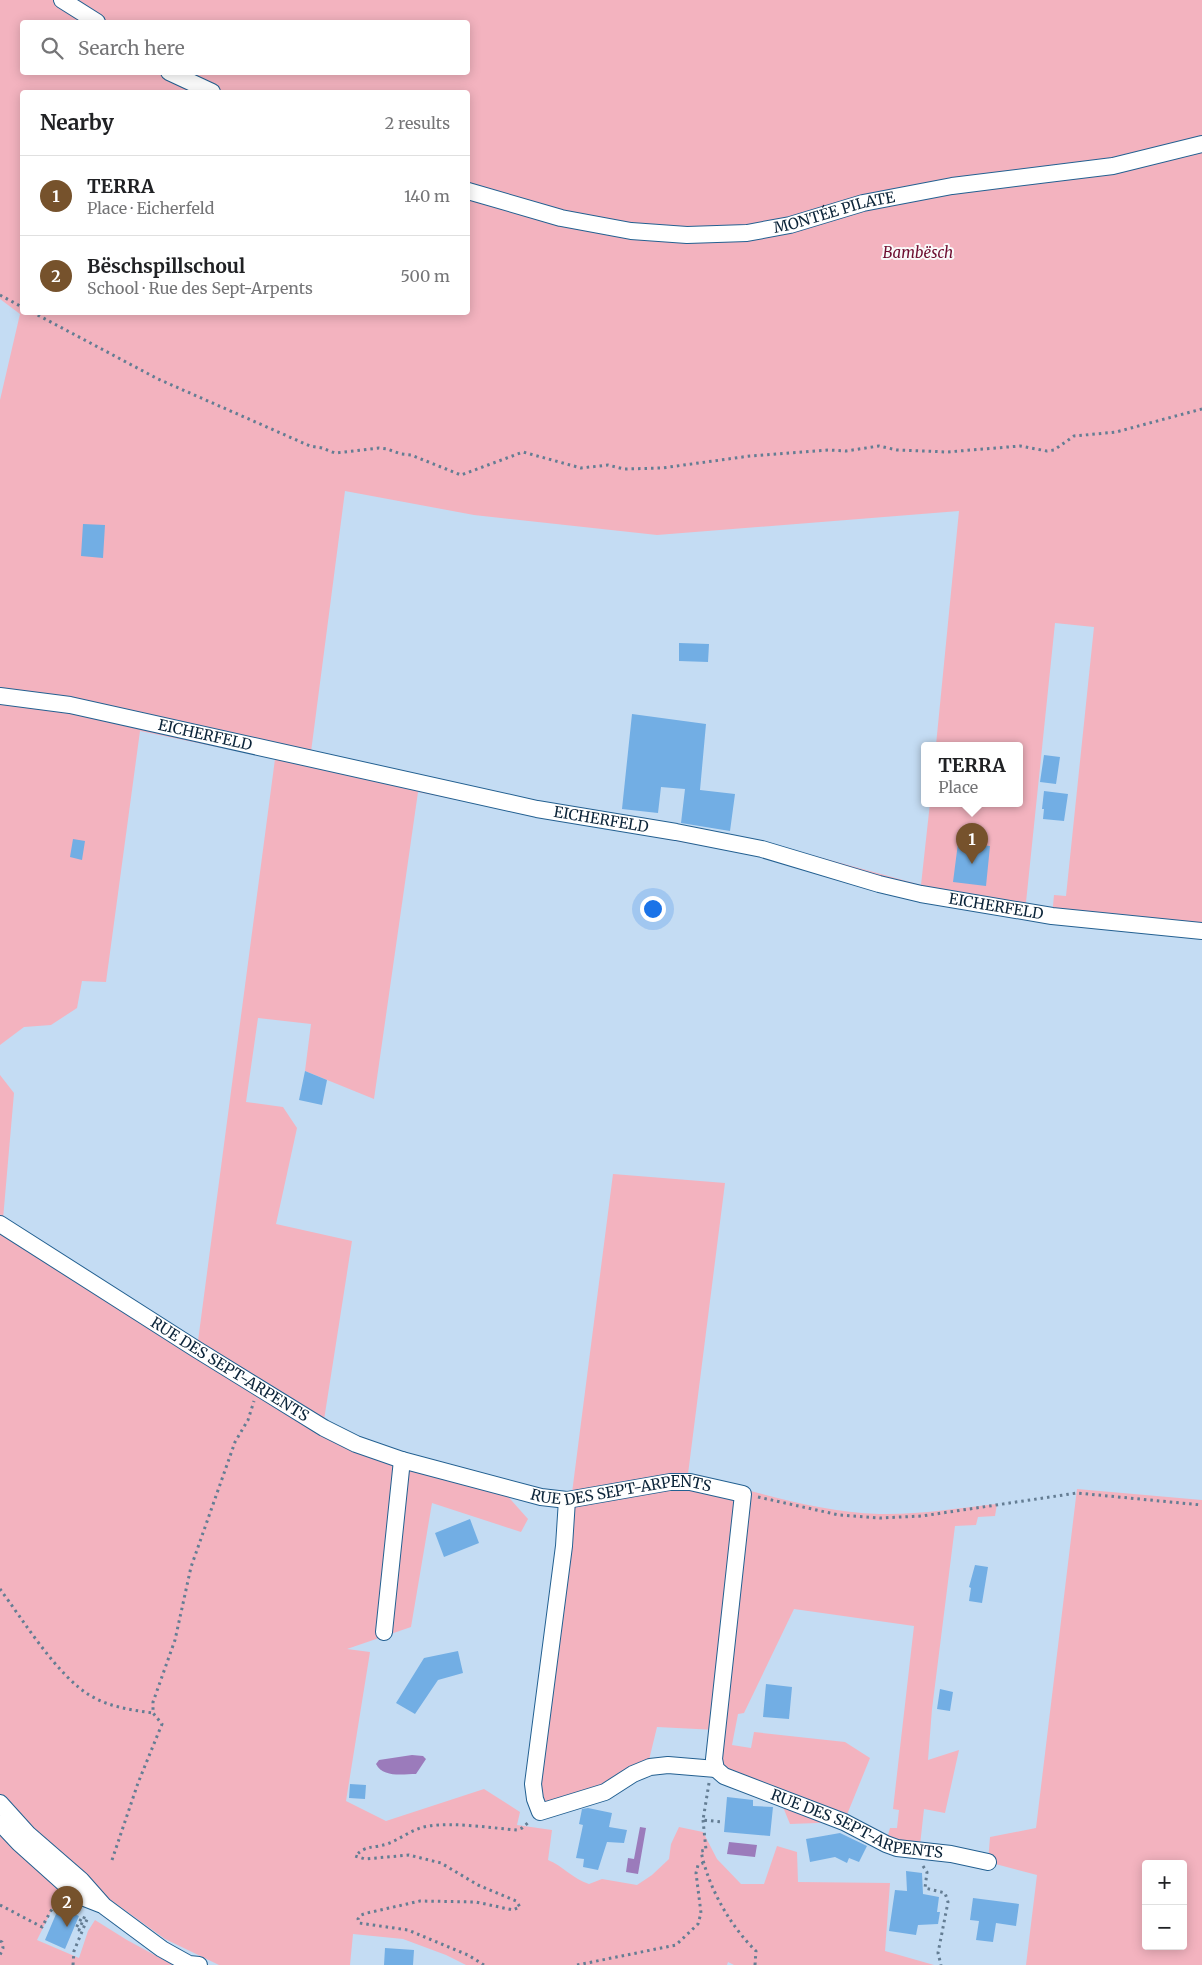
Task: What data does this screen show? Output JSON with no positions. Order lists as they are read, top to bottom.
{
  "streets": {
    "street": ["MONTÉE PILATE", "EICHERFELD", "RUE DES SEPT-ARPENTS"]
  },
  "parks": ["Bambësch"],
  "page": {
    "search": "Search here",
    "heading": ["Nearby", "2 results"],
    "list": [
      {
        "mark": "1",
        "name": "TERRA",
        "note": "Place · Eicherfeld",
        "value": "140 m"
      },
      {
        "mark": "2",
        "name": "Bëschspillschoul",
        "note": "School · Rue des Sept-Arpents",
        "value": "500 m"
      }
    ],
    "popup": ["TERRA", "Place"],
    "pins": ["1", "2"],
    "map_buttons": ["+", "−"]
  }
}
